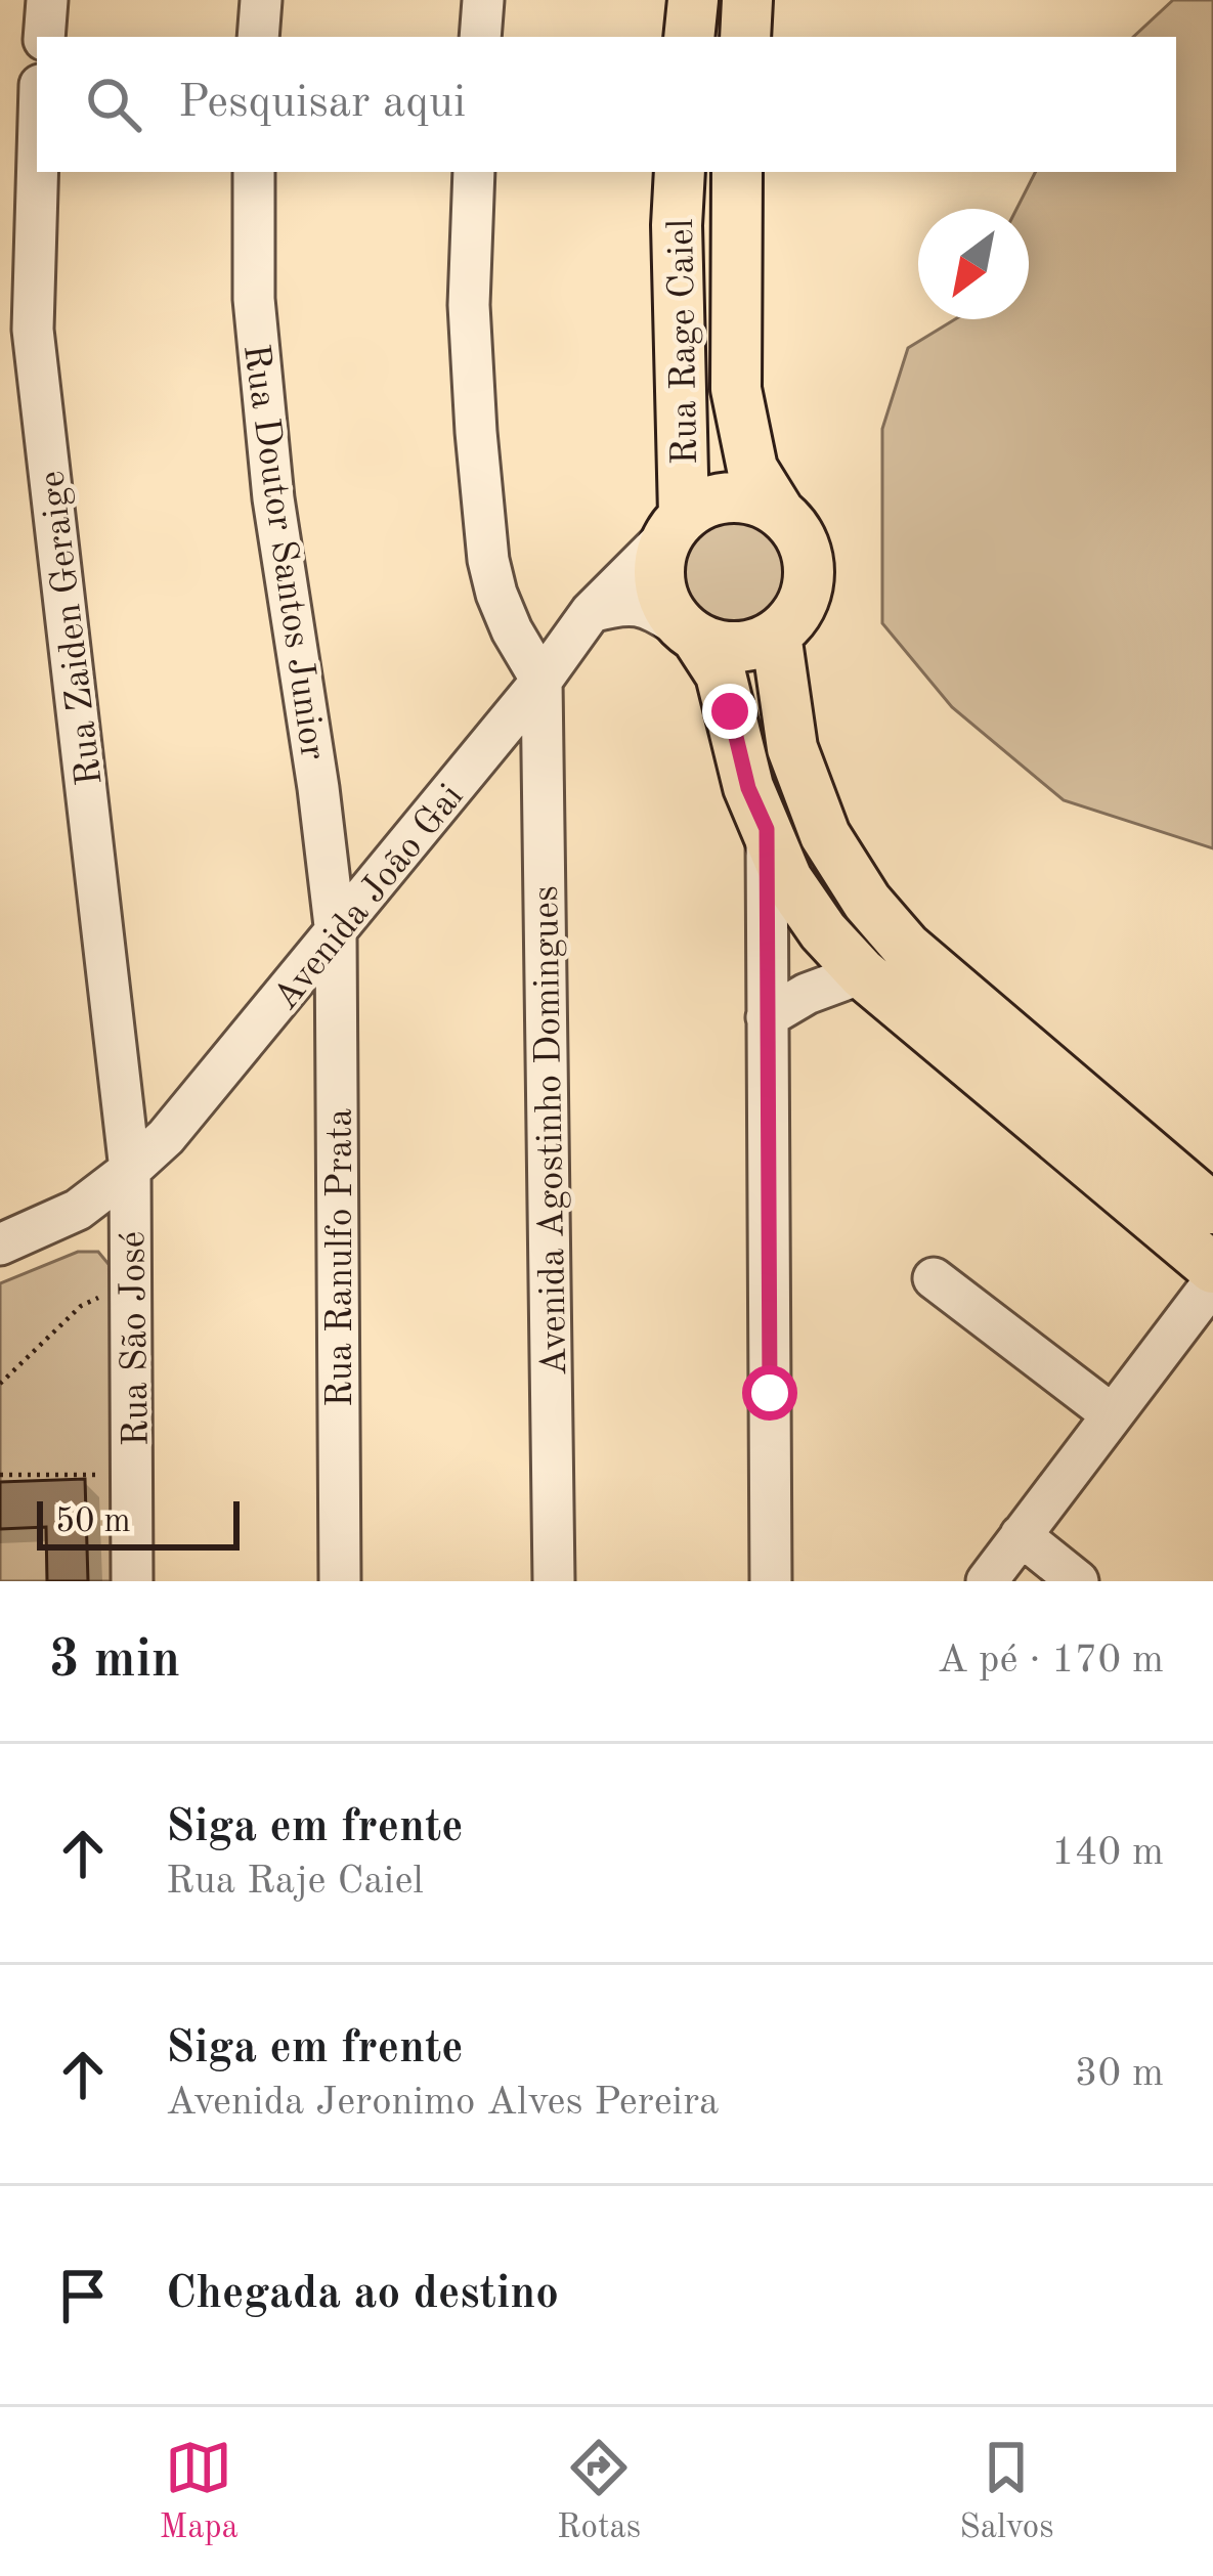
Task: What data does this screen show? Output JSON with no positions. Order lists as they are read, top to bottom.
{
  "streets": {
    "main road": ["Rua Rage Caiel"],
    "street": [
      "Rua Doutor Santos Junior",
      "Rua Zaiden Geraige",
      "Avenida João Gai",
      "Avenida Agostinho Domingues",
      "Rua Ranulfo Prata",
      "Rua São José"
    ]
  },
  "crossings": [
    ["Rua Rage Caiel", "Avenida João Gai"],
    ["Rua Doutor Santos Junior", "Avenida João Gai"],
    ["Rua Doutor Santos Junior", "Rua Ranulfo Prata"],
    ["Rua Zaiden Geraige", "Avenida João Gai"],
    ["Rua Zaiden Geraige", "Rua São José"],
    ["Avenida João Gai", "Avenida Agostinho Domingues"],
    ["Avenida João Gai", "Rua Ranulfo Prata"],
    ["Avenida João Gai", "Rua São José"]
  ],
  "scale_bar": "50 m",
  "north": "bottom left",
  "page": {
    "search": "Pesquisar aqui",
    "scale": "50 m",
    "heading": ["3 min", "A pé · 170 m"],
    "list": [
      ["Siga em frente", "Rua Raje Caiel", "140 m"],
      ["Siga em frente", "Avenida Jeronimo Alves Pereira", "30 m"],
      "Chegada ao destino"
    ],
    "nav": ["Mapa", "Rotas", "Salvos"]
  }
}
